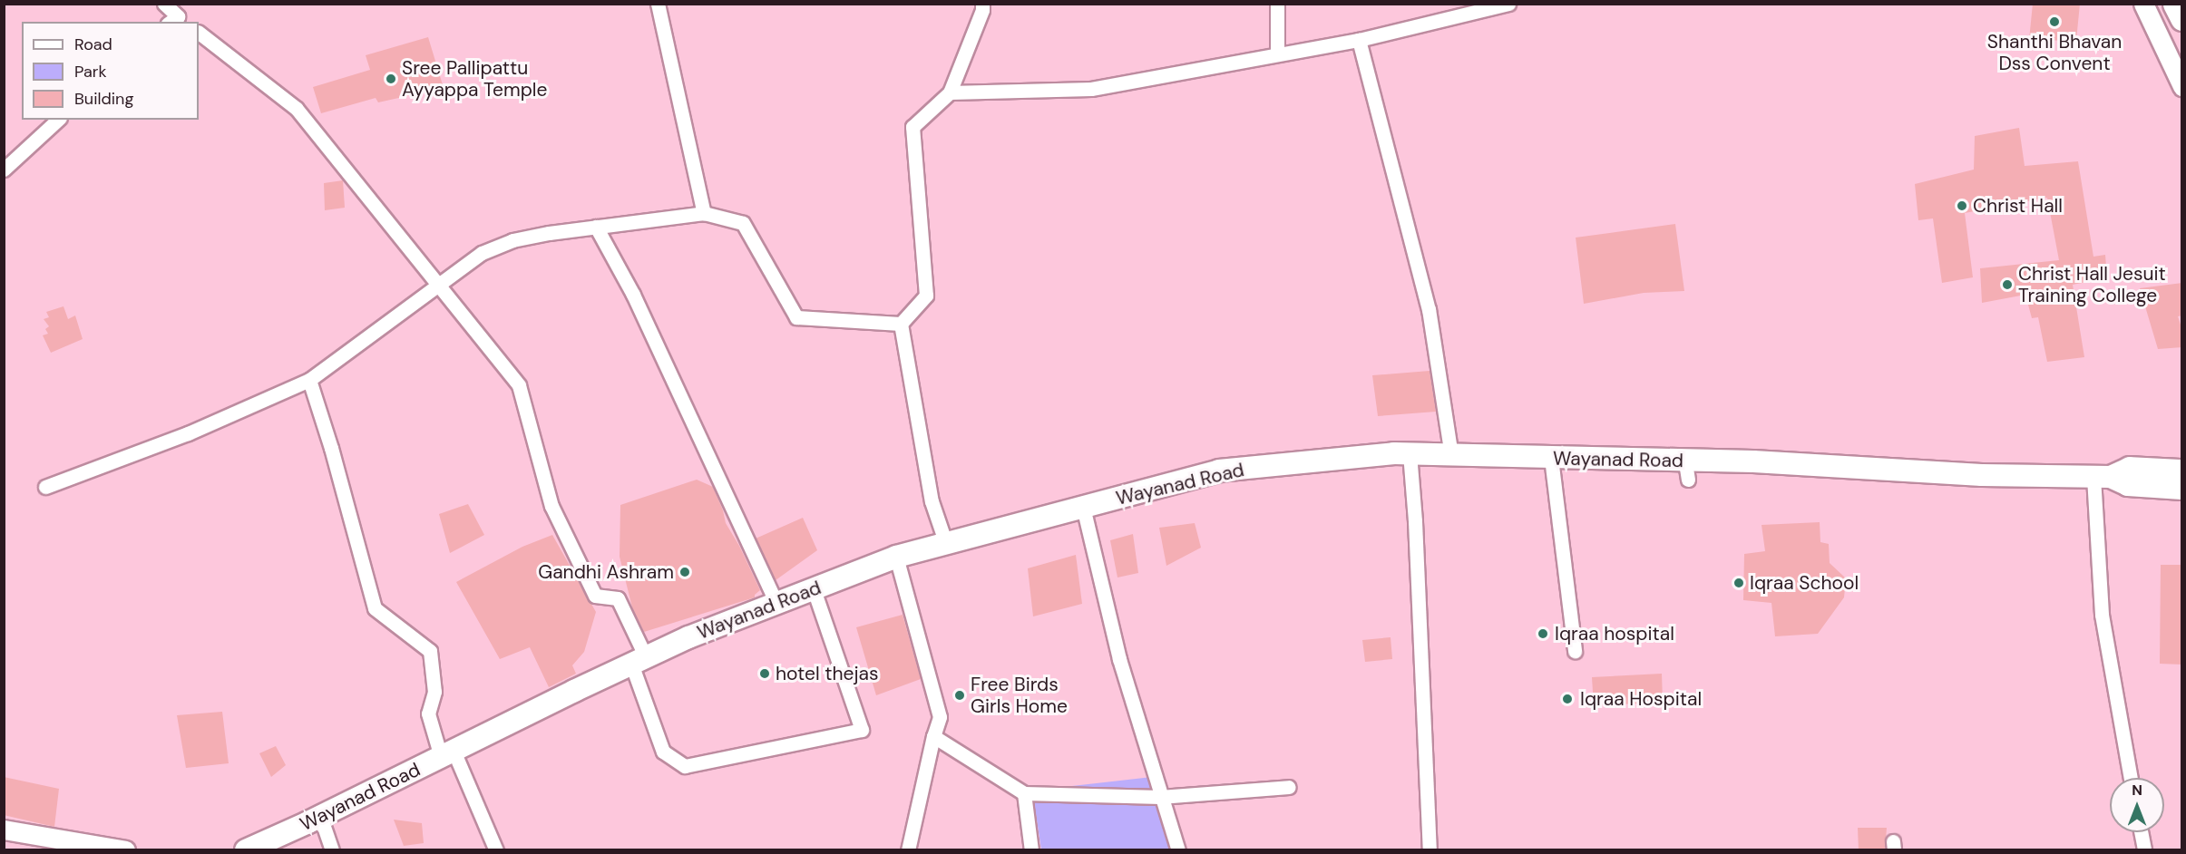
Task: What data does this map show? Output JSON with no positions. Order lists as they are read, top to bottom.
{
  "streets": {
    "main road": ["Wayanad Road"]
  },
  "places": [
    "Shanthi Bhavan Dss Convent",
    "Sree Pallipattu Ayyappa Temple",
    "Christ Hall",
    "Christ Hall Jesuit Training College",
    "Gandhi Ashram",
    "Iqraa School",
    "Iqraa hospital",
    "hotel thejas",
    "Free Birds Girls Home",
    "Iqraa Hospital"
  ],
  "legend": ["Road", "Park", "Building"],
  "north": "top"
}
